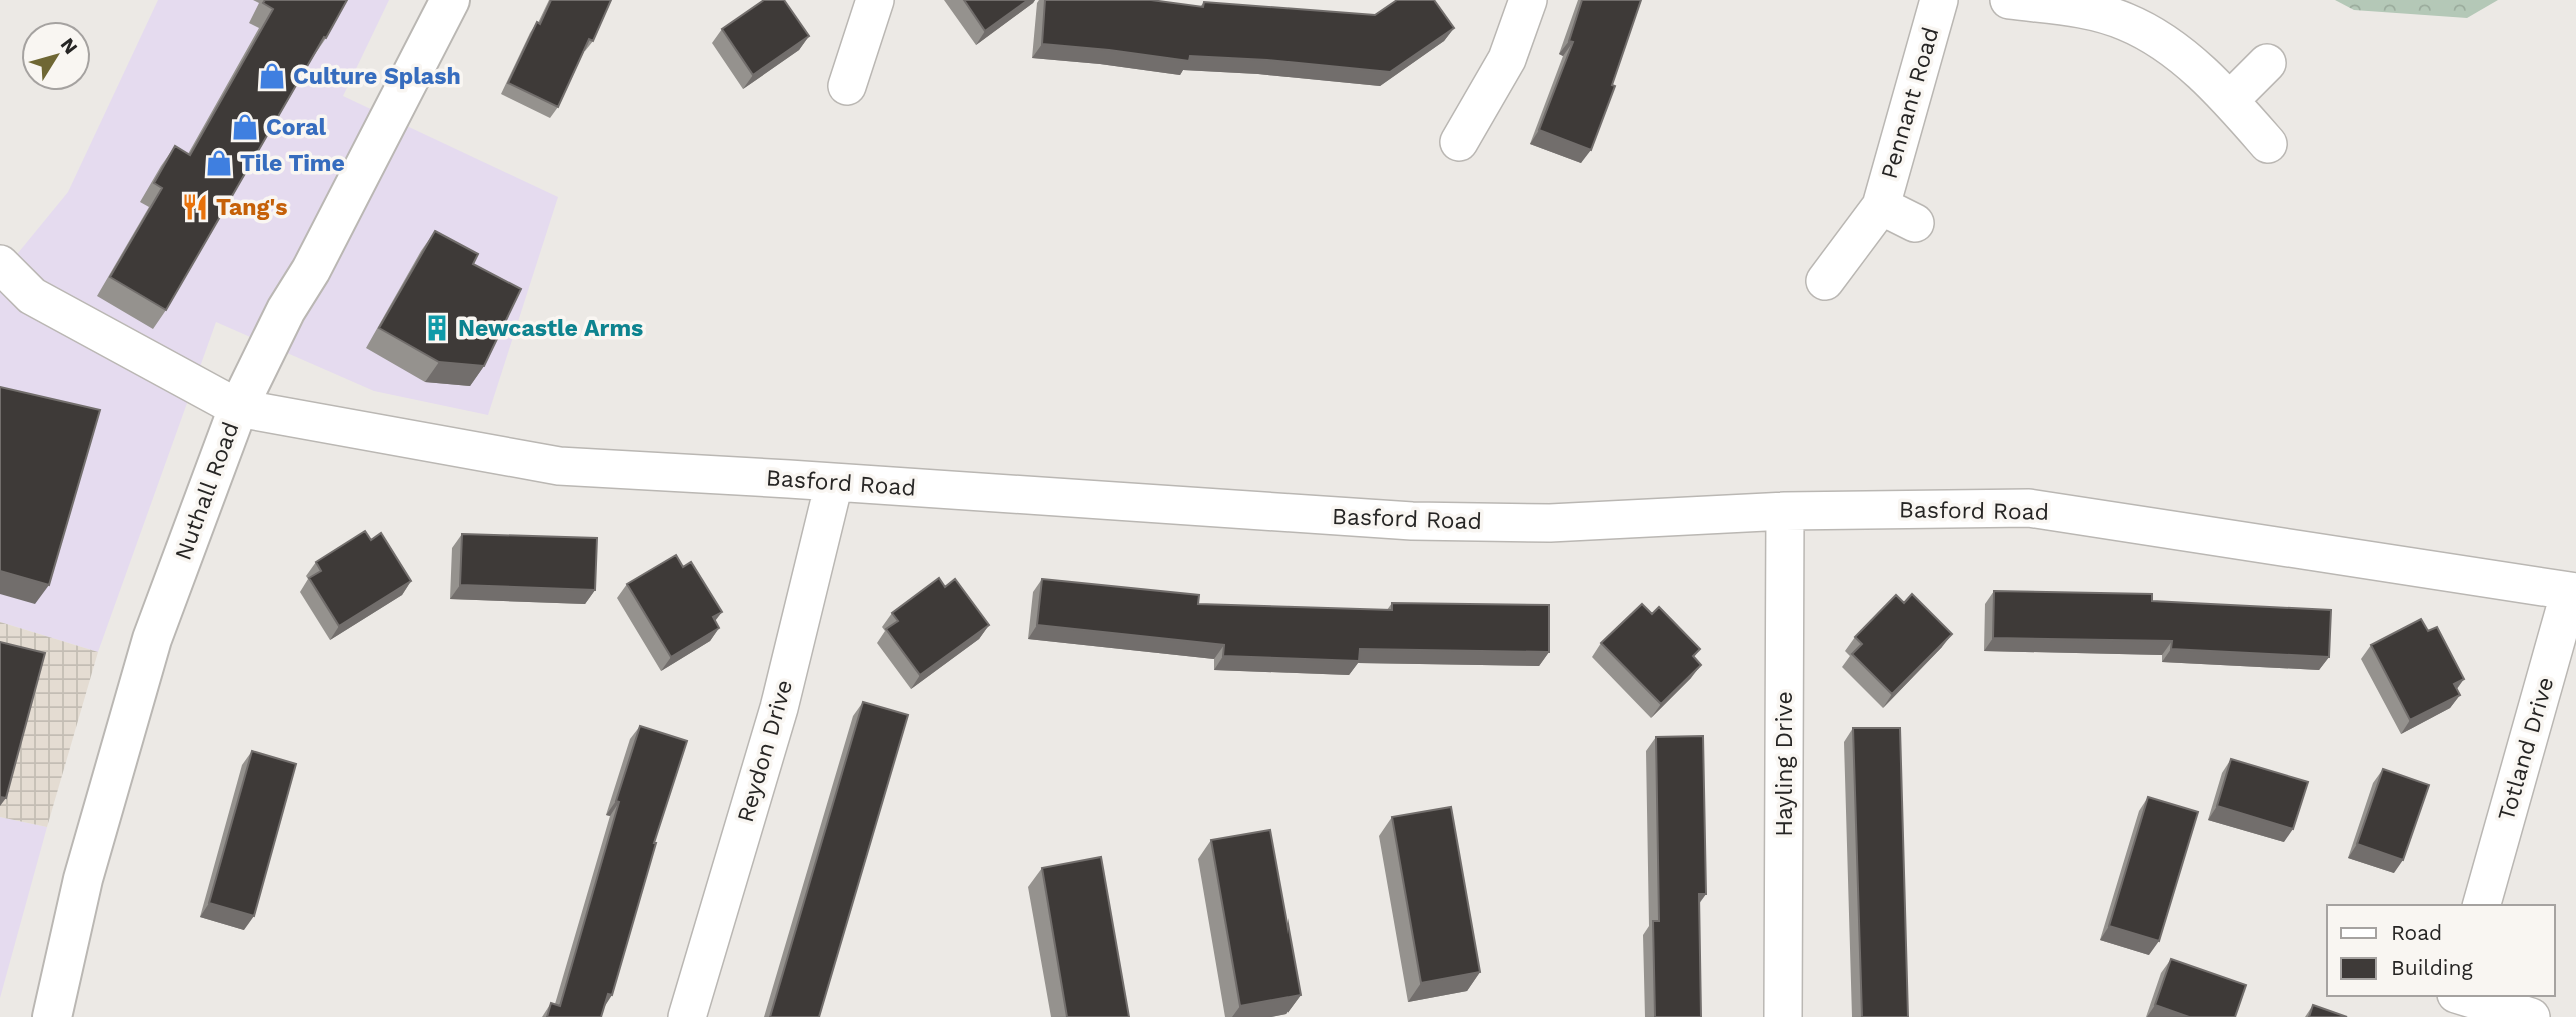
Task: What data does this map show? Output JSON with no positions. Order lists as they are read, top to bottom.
{
  "streets": {
    "highway": ["Nuthall Road"],
    "street": [
      "Pennant Road",
      "Basford Road",
      "Totland Drive",
      "Reydon Drive",
      "Hayling Drive"
    ]
  },
  "crossings": [
    ["Basford Road", "Nuthall Road"],
    ["Basford Road", "Totland Drive"],
    ["Basford Road", "Reydon Drive"],
    ["Basford Road", "Hayling Drive"]
  ],
  "places": {
    "shop": ["Culture Splash", "Coral", "Tile Time"],
    "restaurant": ["Tang's"],
    "building": ["Newcastle Arms"]
  },
  "legend": ["Road", "Building"],
  "north": "top right"
}
